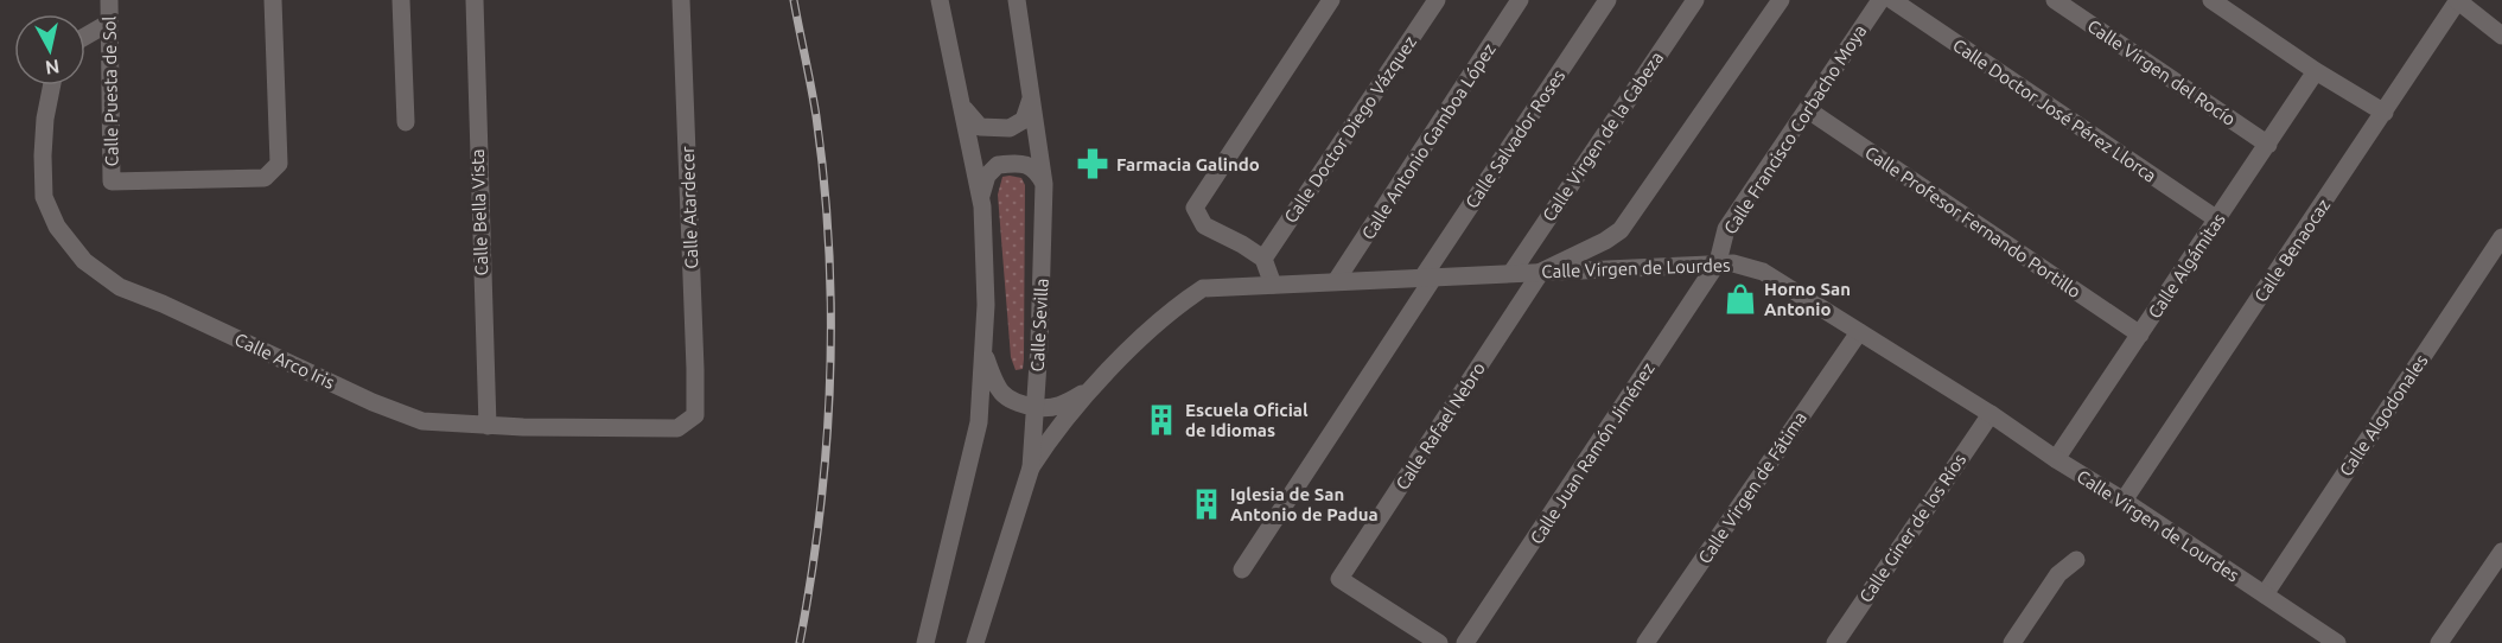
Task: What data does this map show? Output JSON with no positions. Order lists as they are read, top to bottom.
{
  "streets": {
    "street": [
      "Calle Virgen del Rocío",
      "Calle Puesta de Sol",
      "Calle Doctor José Pérez Llorca",
      "Calle Doctor Diego Vázquez",
      "Calle Francisco Corbacho Moya",
      "Calle Virgen de la Cabeza",
      "Calle Salvador Roses",
      "Calle Antonio Gamboa López",
      "Calle Atardecer",
      "Calle Bella Vista",
      "Calle Profesor Fernando Portillo",
      "Calle Benaocaz",
      "Calle Algámitas",
      "Calle Virgen de Lourdes",
      "Calle Sevilla",
      "Calle Arco Iris",
      "Calle Algodonales",
      "Calle Rafael Nebro",
      "Calle Juan Ramón Jiménez",
      "Calle Virgen de Fátima",
      "Calle Giner de los Ríos"
    ]
  },
  "crossings": [
    ["Calle Virgen del Rocío", "Calle Algámitas"],
    ["Calle Doctor José Pérez Llorca", "Calle Algámitas"],
    ["Calle Francisco Corbacho Moya", "Calle Profesor Fernando Portillo"],
    ["Calle Francisco Corbacho Moya", "Calle Virgen de Lourdes"],
    ["Calle Francisco Corbacho Moya", "Calle Juan Ramón Jiménez"],
    ["Calle Virgen de la Cabeza", "Calle Virgen de Lourdes"],
    ["Calle Salvador Roses", "Calle Virgen de Lourdes"],
    ["Calle Antonio Gamboa López", "Calle Virgen de Lourdes"],
    ["Calle Atardecer", "Calle Arco Iris"],
    ["Calle Bella Vista", "Calle Arco Iris"],
    ["Calle Profesor Fernando Portillo", "Calle Algámitas"],
    ["Calle Benaocaz", "Calle Virgen de Lourdes"],
    ["Calle Algámitas", "Calle Virgen de Lourdes"],
    ["Calle Virgen de Lourdes", "Calle Sevilla"],
    ["Calle Virgen de Lourdes", "Calle Algodonales"],
    ["Calle Virgen de Lourdes", "Calle Rafael Nebro"],
    ["Calle Virgen de Lourdes", "Calle Juan Ramón Jiménez"],
    ["Calle Virgen de Lourdes", "Calle Virgen de Fátima"],
    ["Calle Virgen de Lourdes", "Calle Giner de los Ríos"]
  ],
  "places": {
    "pharmacy": ["Farmacia Galindo"],
    "shop": ["Horno San Antonio"],
    "building": ["Escuela Oficial de Idiomas", "Iglesia de San Antonio de Padua"]
  },
  "north": "bottom"
}
